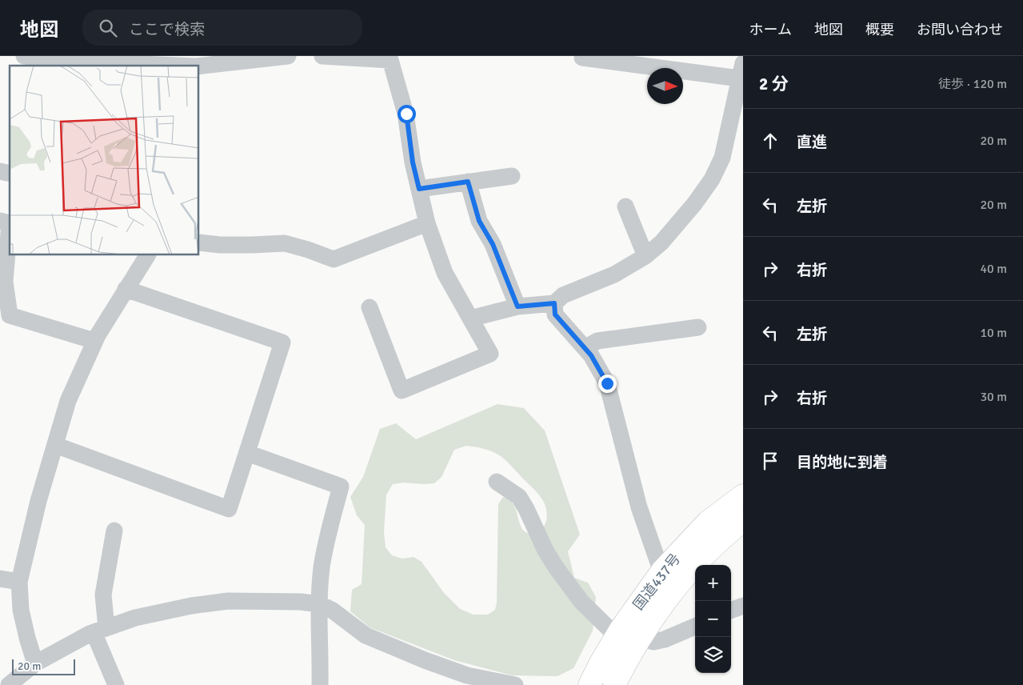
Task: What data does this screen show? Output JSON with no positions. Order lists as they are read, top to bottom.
{
  "streets": {
    "highway": ["国道437号"]
  },
  "scale_bar": "20 m",
  "north": "right",
  "page": {
    "header": "地図",
    "search": "ここで検索",
    "nav": [
      "ホーム",
      "地図",
      "概要",
      "お問い合わせ"
    ],
    "heading": ["2 分", "徒歩 · 120 m"],
    "list": [
      ["直進", "20 m"],
      ["左折", "20 m"],
      ["右折", "40 m"],
      ["左折", "10 m"],
      ["右折", "30 m"],
      "目的地に到着"
    ],
    "map_buttons": ["+", "−"],
    "scale": "20 m"
  }
}
